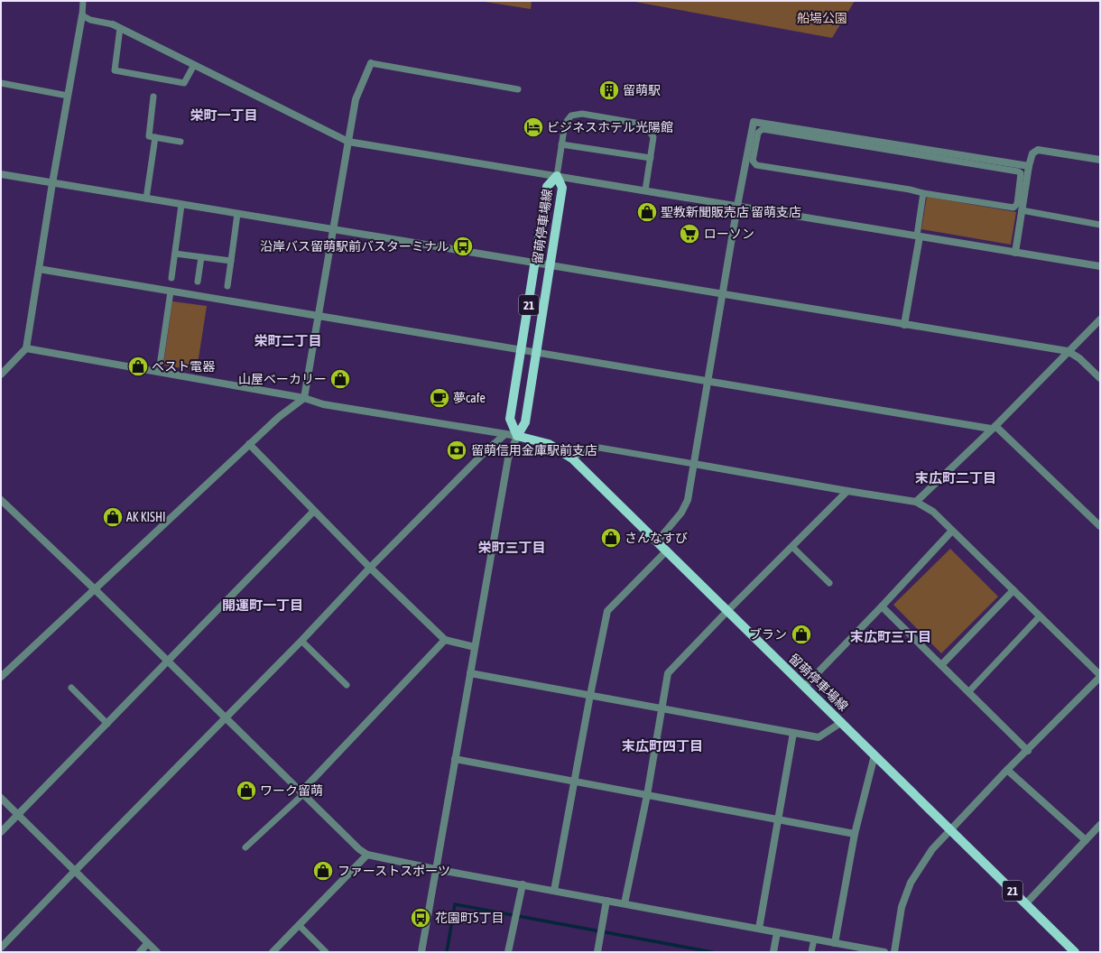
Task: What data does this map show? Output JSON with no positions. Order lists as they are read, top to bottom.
{
  "streets": {
    "main road": ["留萌停車場線", "21"]
  },
  "districts": [
    "栄町一丁目",
    "栄町二丁目",
    "末広町二丁目",
    "栄町三丁目",
    "開運町一丁目",
    "末広町三丁目",
    "末広町四丁目"
  ],
  "parks": ["船場公園"],
  "places": {
    "building": ["留萌駅"],
    "hotel": ["ビジネスホテル光陽館"],
    "shop": [
      "聖教新聞販売店 留萌支店",
      "ベスト電器",
      "山屋ベーカリー",
      "AK KISHI",
      "さんなすび",
      "ブラン",
      "ワーク留萌",
      "ファーストスポーツ"
    ],
    "supermarket": ["ローソン"],
    "bus stop": ["沿岸バス留萌駅前バスターミナル", "花園町5丁目"],
    "cafe": ["夢cafe"],
    "bank": ["留萌信用金庫駅前支店"]
  }
}
